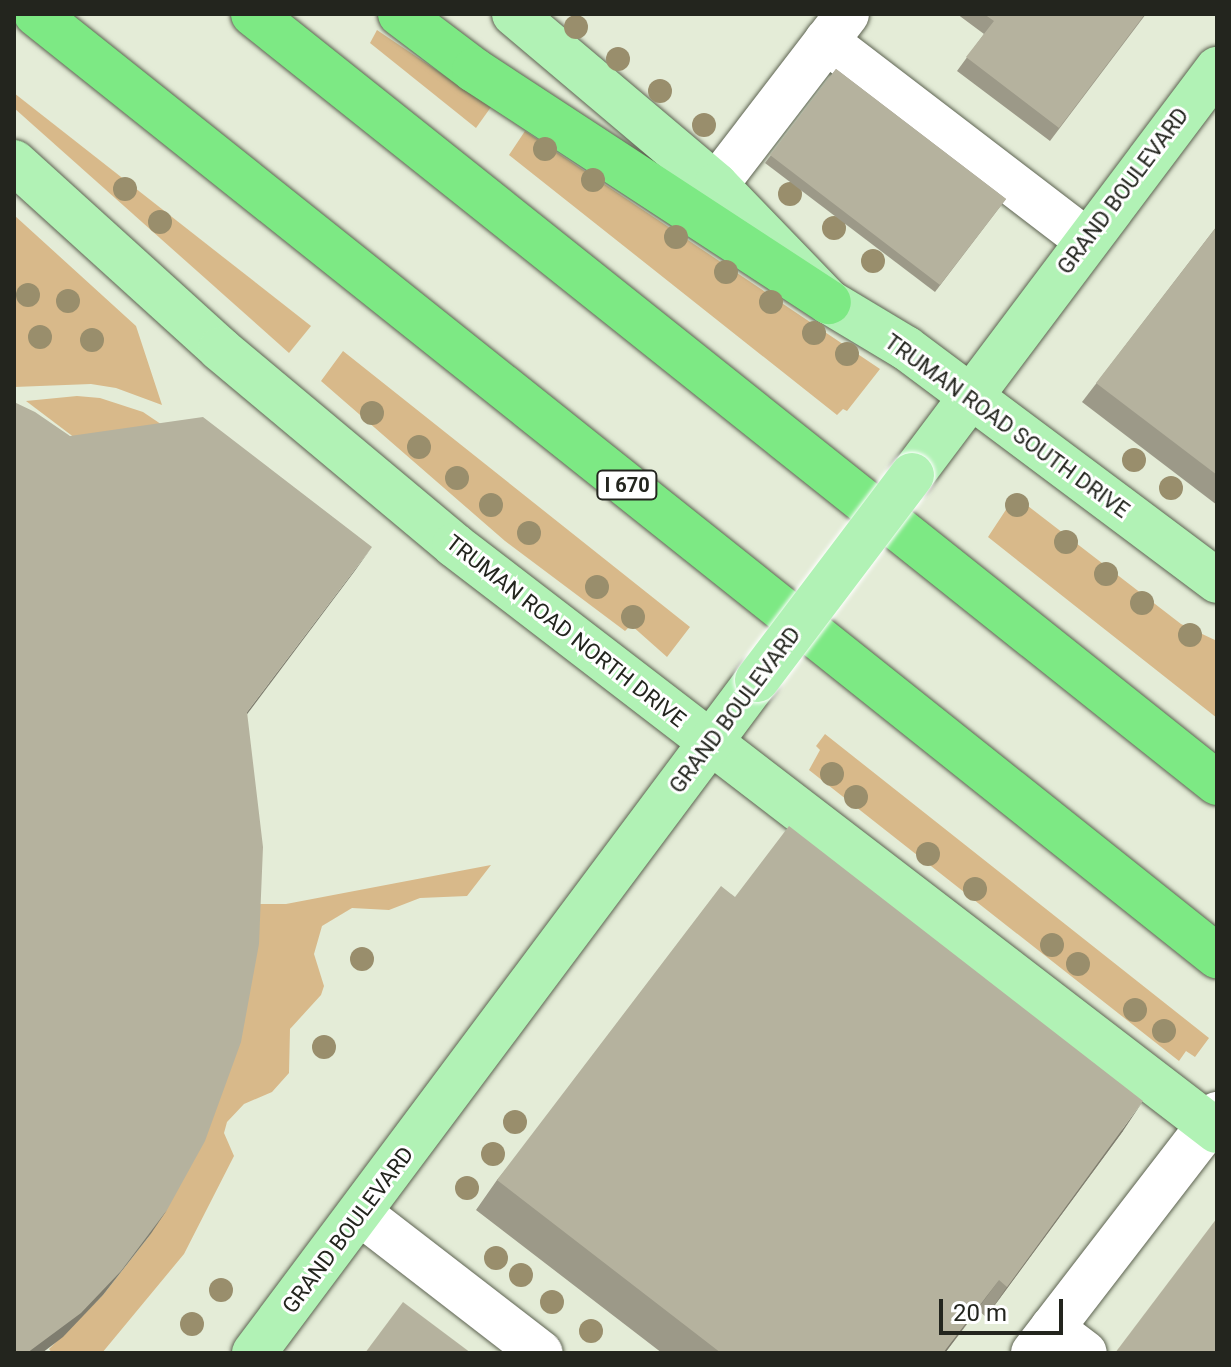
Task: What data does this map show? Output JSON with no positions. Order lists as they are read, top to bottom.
{
  "streets": {
    "highway": ["I 670"],
    "main road": ["GRAND BOULEVARD", "TRUMAN ROAD SOUTH DRIVE", "TRUMAN ROAD NORTH DRIVE"]
  },
  "crossings": [
    ["GRAND BOULEVARD", "TRUMAN ROAD SOUTH DRIVE"],
    ["GRAND BOULEVARD", "TRUMAN ROAD NORTH DRIVE"]
  ],
  "scale_bar": "20 m"
}
